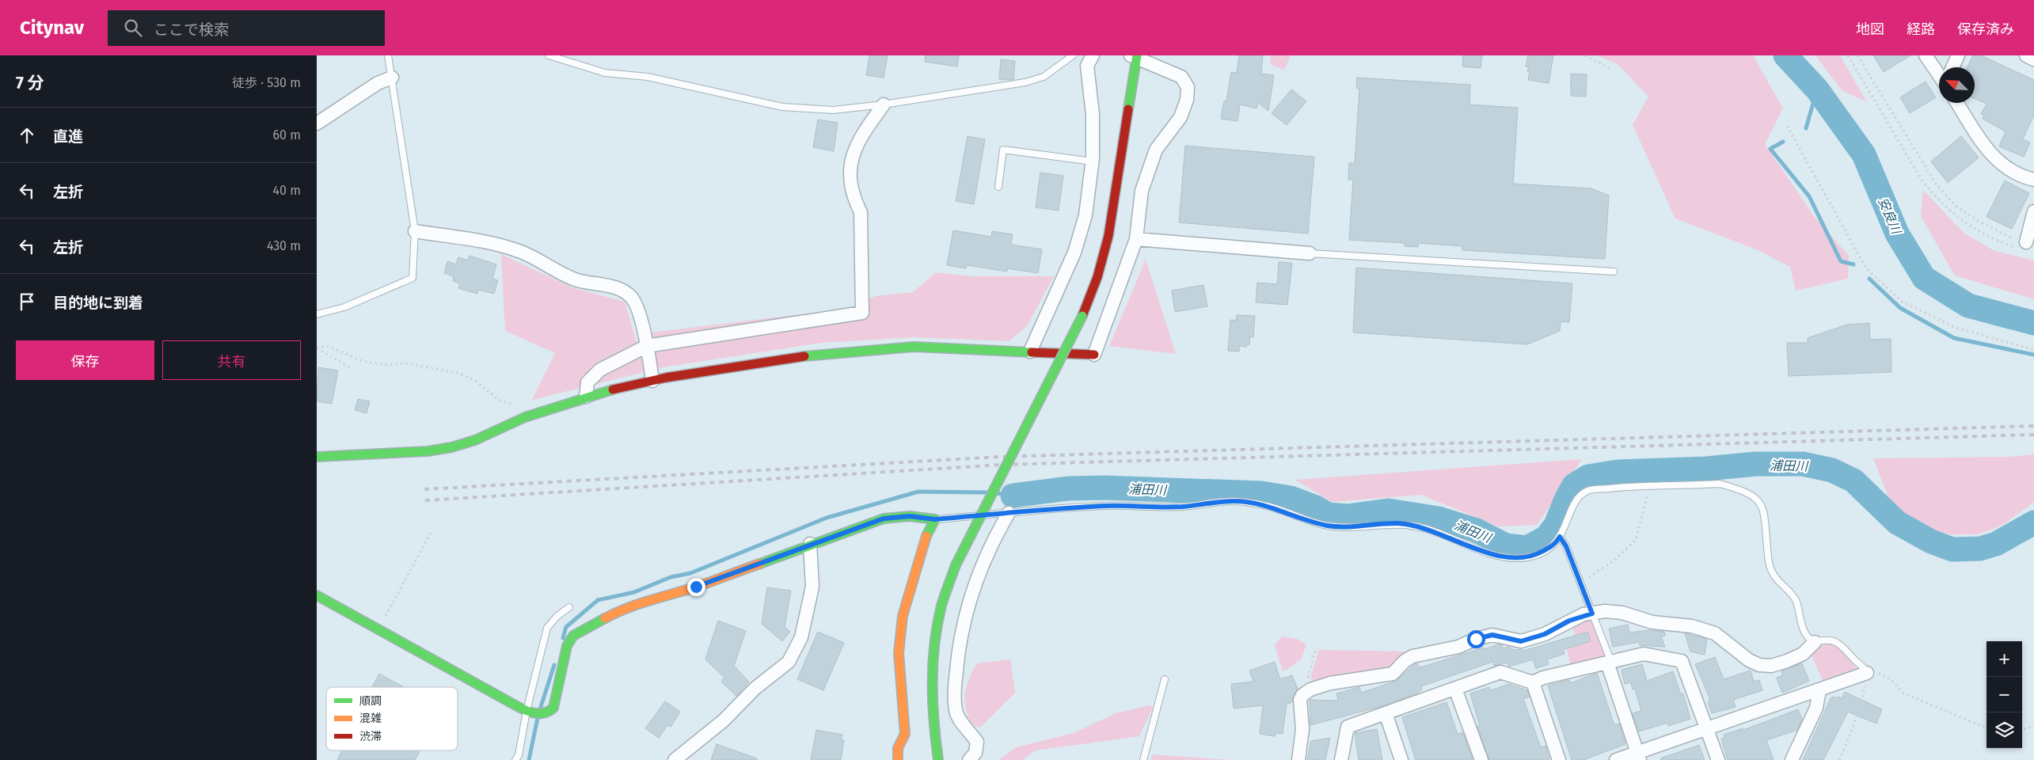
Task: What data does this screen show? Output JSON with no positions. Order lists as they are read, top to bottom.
{
  "water": ["安良川", "浦田川"],
  "legend": ["順調", "混雑", "渋滞"],
  "north": "top left",
  "page": {
    "header": "Citynav",
    "search": "ここで検索",
    "nav": ["地図", "経路", "保存済み"],
    "heading": ["7 分", "徒歩 · 530 m"],
    "list": [
      ["直進", "60 m"],
      ["左折", "40 m"],
      ["左折", "430 m"],
      "目的地に到着"
    ],
    "buttons": ["保存", "共有"],
    "map_buttons": ["+", "−"]
  }
}
